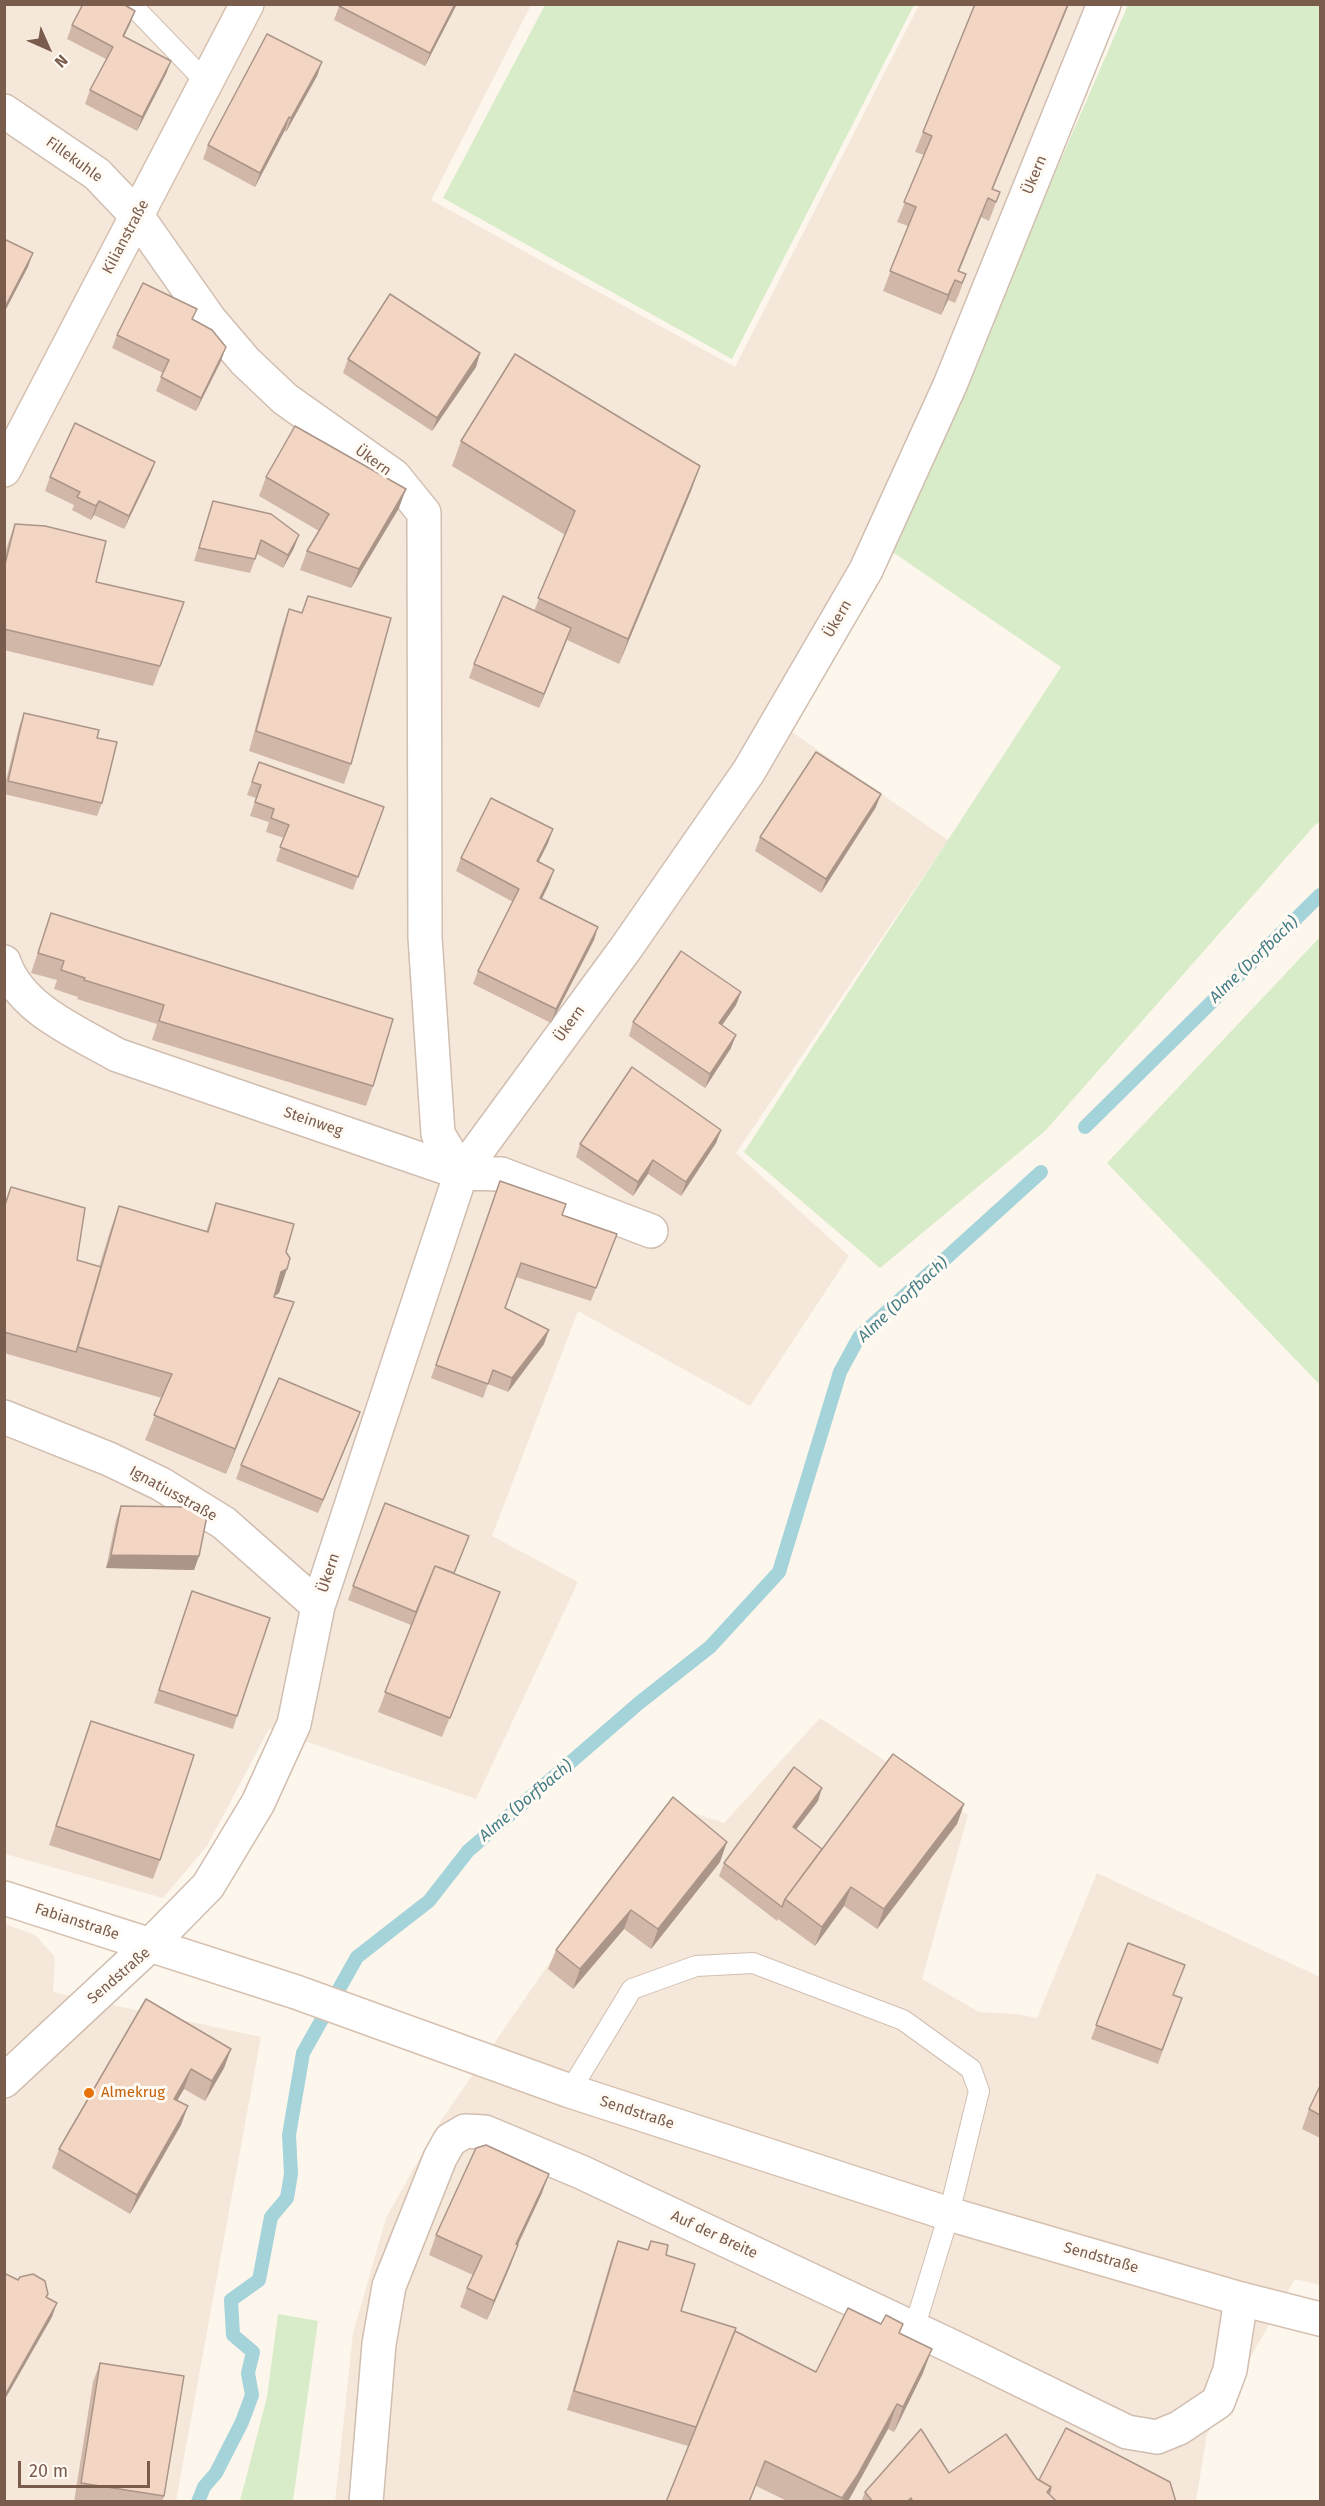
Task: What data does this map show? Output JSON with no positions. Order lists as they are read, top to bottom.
{
  "streets": {
    "street": [
      "Fillekuhle",
      "Ükern",
      "Kilianstraße",
      "Steinweg",
      "Ignatiusstraße",
      "Fabianstraße",
      "Sendstraße",
      "Auf der Breite"
    ]
  },
  "crossings": [
    ["Fillekuhle", "Ükern"],
    ["Fillekuhle", "Kilianstraße"],
    ["Ükern", "Kilianstraße"],
    ["Ükern", "Steinweg"],
    ["Ükern", "Ignatiusstraße"],
    ["Ükern", "Fabianstraße"],
    ["Ükern", "Sendstraße"],
    ["Fabianstraße", "Sendstraße"],
    ["Sendstraße", "Auf der Breite"]
  ],
  "water": ["Alme (Dorfbach)"],
  "places": ["Almekrug"],
  "scale_bar": "20 m",
  "north": "bottom right"
}
